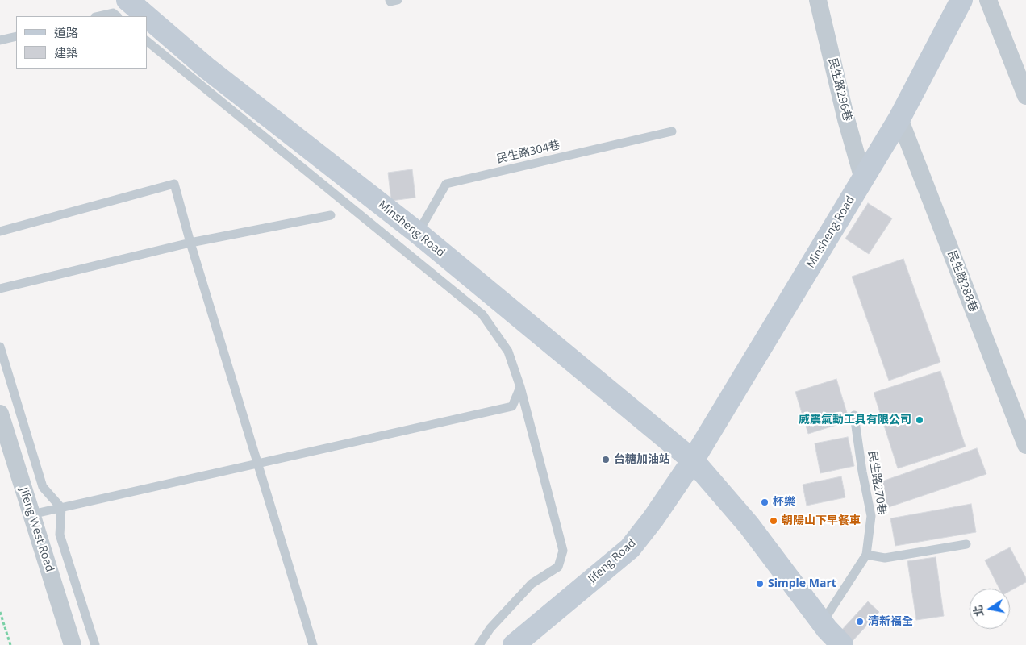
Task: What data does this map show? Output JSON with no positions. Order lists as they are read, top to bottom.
{
  "streets": {
    "street": [
      "民生路296巷",
      "Minsheng Road",
      "民生路288巷",
      "Jifeng West Road",
      "Jifeng Road"
    ],
    "lane": ["民生路304巷", "民生路270巷"]
  },
  "crossings": [
    ["民生路296巷", "Minsheng Road"],
    ["民生路304巷", "Minsheng Road"],
    ["Minsheng Road", "民生路288巷"],
    ["Minsheng Road", "民生路270巷"],
    ["Minsheng Road", "Jifeng Road"]
  ],
  "places": [
    "威震氣動工具有限公司",
    "台糖加油站",
    "杯樂",
    "朝陽山下早餐車",
    "Simple Mart",
    "清新福全"
  ],
  "legend": ["道路", "建築"],
  "north": "left"
}
